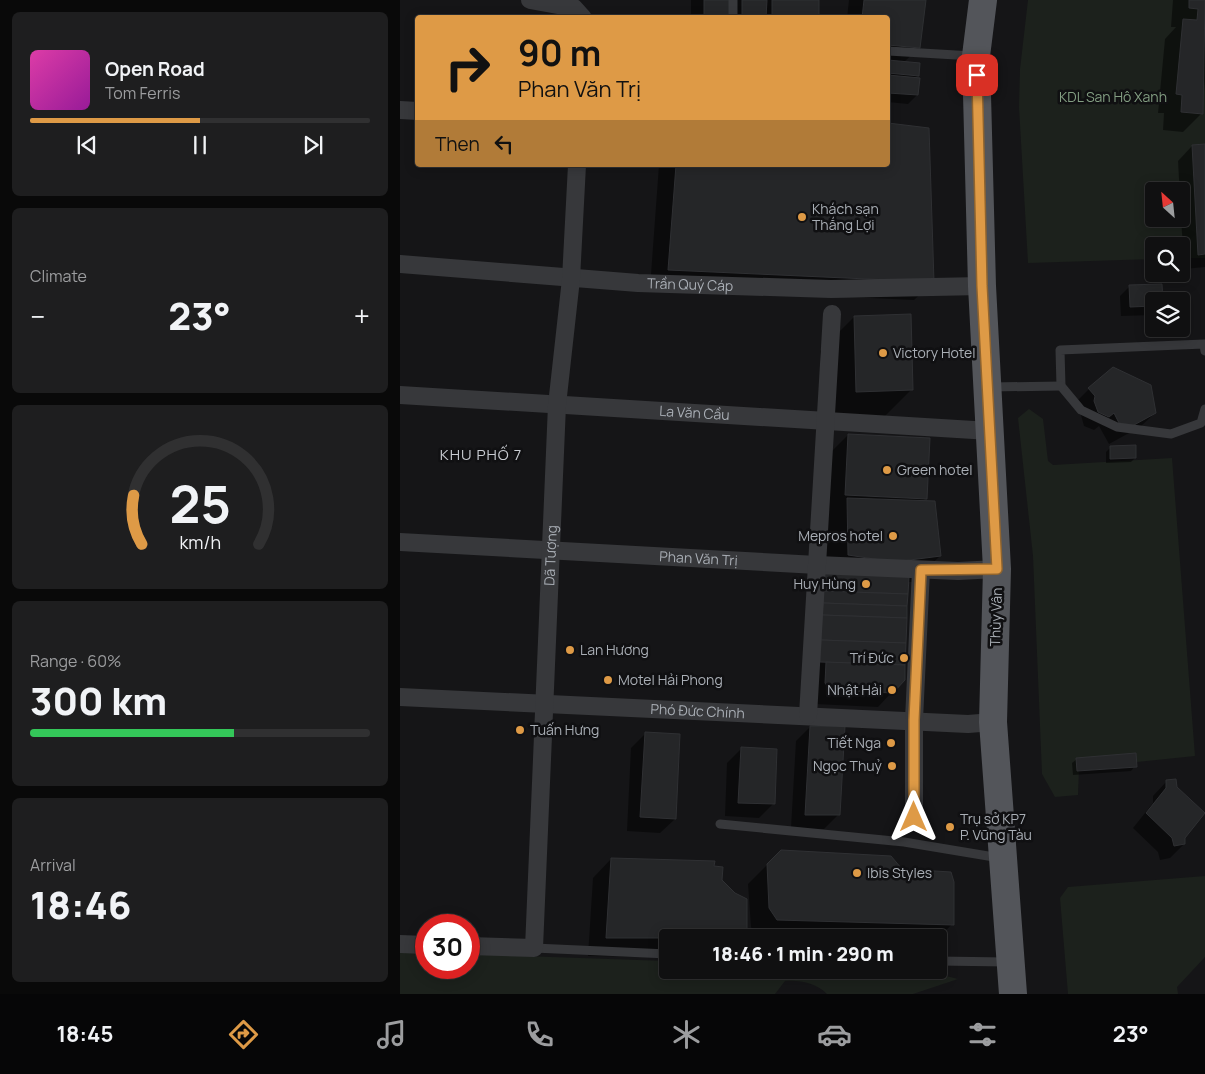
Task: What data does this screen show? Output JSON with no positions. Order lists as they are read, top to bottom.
{
  "streets": {
    "main road": ["Thùy Vân"],
    "street": [
      "Trần Quý Cáp",
      "La Văn Cầu",
      "Dã Tượng",
      "Phan Văn Trị",
      "Phó Đức Chính"
    ]
  },
  "crossings": [
    ["Trần Quý Cáp", "Dã Tượng"],
    ["Trần Quý Cáp", "Thùy Vân"],
    ["La Văn Cầu", "Dã Tượng"],
    ["La Văn Cầu", "Thùy Vân"],
    ["Dã Tượng", "Phan Văn Trị"],
    ["Dã Tượng", "Phó Đức Chính"],
    ["Phan Văn Trị", "Thùy Vân"],
    ["Thùy Vân", "Phó Đức Chính"]
  ],
  "districts": ["KHU PHỐ 7"],
  "parks": ["KDL San Hô Xanh"],
  "places": [
    "Khách sạn Thắng Lợi",
    "Victory Hotel",
    "Green hotel",
    "Mepros hotel",
    "Huy Hùng",
    "Lan Hương",
    "Trí Đức",
    "Motel Hải Phong",
    "Nhật Hải",
    "Tuấn Hưng",
    "Tiết Nga",
    "Ngọc Thuỷ",
    "Trụ sở KP7 P. Vũng Tàu",
    "Ibis Styles"
  ],
  "north": "top left",
  "page": {
    "turn": ["90 m", "Phan Văn Trị"],
    "song": ["Open Road", "Tom Ferris"],
    "then": "Then",
    "tile": [
      "Climate",
      ["Range · 60%", "300 km"],
      ["Arrival", "18:46"]
    ],
    "heat": ["−", "23°", "+"],
    "limit": "30",
    "trip": "18:46 · 1 min · 290 m",
    "tabs": ["18:45", "23°"],
    "gauge": ["25", "km/h"]
  }
}
